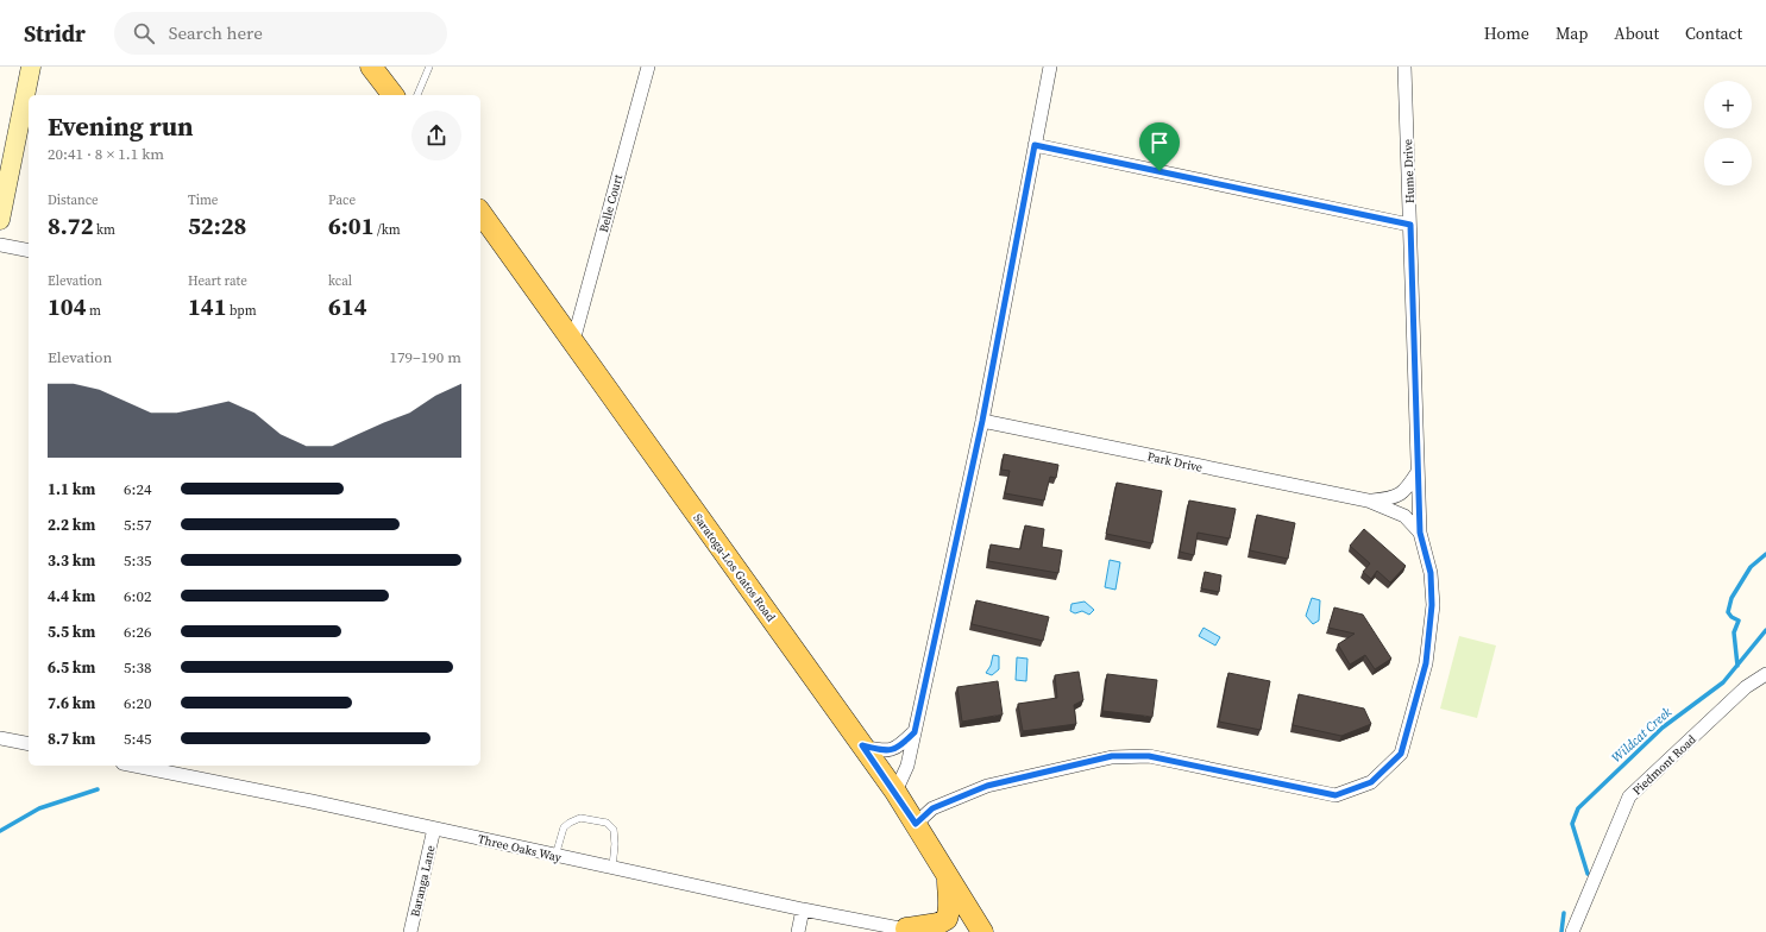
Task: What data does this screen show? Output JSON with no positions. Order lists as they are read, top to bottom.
{
  "streets": {
    "main road": ["Saratoga-Los Gatos Road"],
    "street": [
      "Hume Drive",
      "Belle Court",
      "Park Drive",
      "Piedmont Road",
      "Three Oaks Way",
      "Baranga Lane"
    ]
  },
  "crossings": [
    ["Hume Drive", "Park Drive"],
    ["Belle Court", "Saratoga-Los Gatos Road"],
    ["Park Drive", "Saratoga-Los Gatos Road"],
    ["Three Oaks Way", "Baranga Lane"]
  ],
  "water": ["Wildcat Creek"],
  "page": {
    "header": "Stridr",
    "search": "Search here",
    "nav": [
      "Home",
      "Map",
      "About",
      "Contact"
    ],
    "map_buttons": ["+", "−"],
    "heading": ["Evening run", "20:41 · 8 × 1.1 km"],
    "stats": [
      ["Distance", "8.72 km"],
      ["Time", "52:28"],
      ["Pace", "6:01 /km"],
      ["Elevation", "104 m"],
      ["Heart rate", "141 bpm"],
      ["kcal", "614"]
    ],
    "chart": ["Elevation", "179–190 m"],
    "list": [
      {
        "name": "1.1 km",
        "note": "6:24"
      },
      {
        "name": "2.2 km",
        "note": "5:57"
      },
      {
        "name": "3.3 km",
        "note": "5:35"
      },
      {
        "name": "4.4 km",
        "note": "6:02"
      },
      {
        "name": "5.5 km",
        "note": "6:26"
      },
      {
        "name": "6.5 km",
        "note": "5:38"
      },
      {
        "name": "7.6 km",
        "note": "6:20"
      },
      {
        "name": "8.7 km",
        "note": "5:45"
      }
    ]
  }
}
